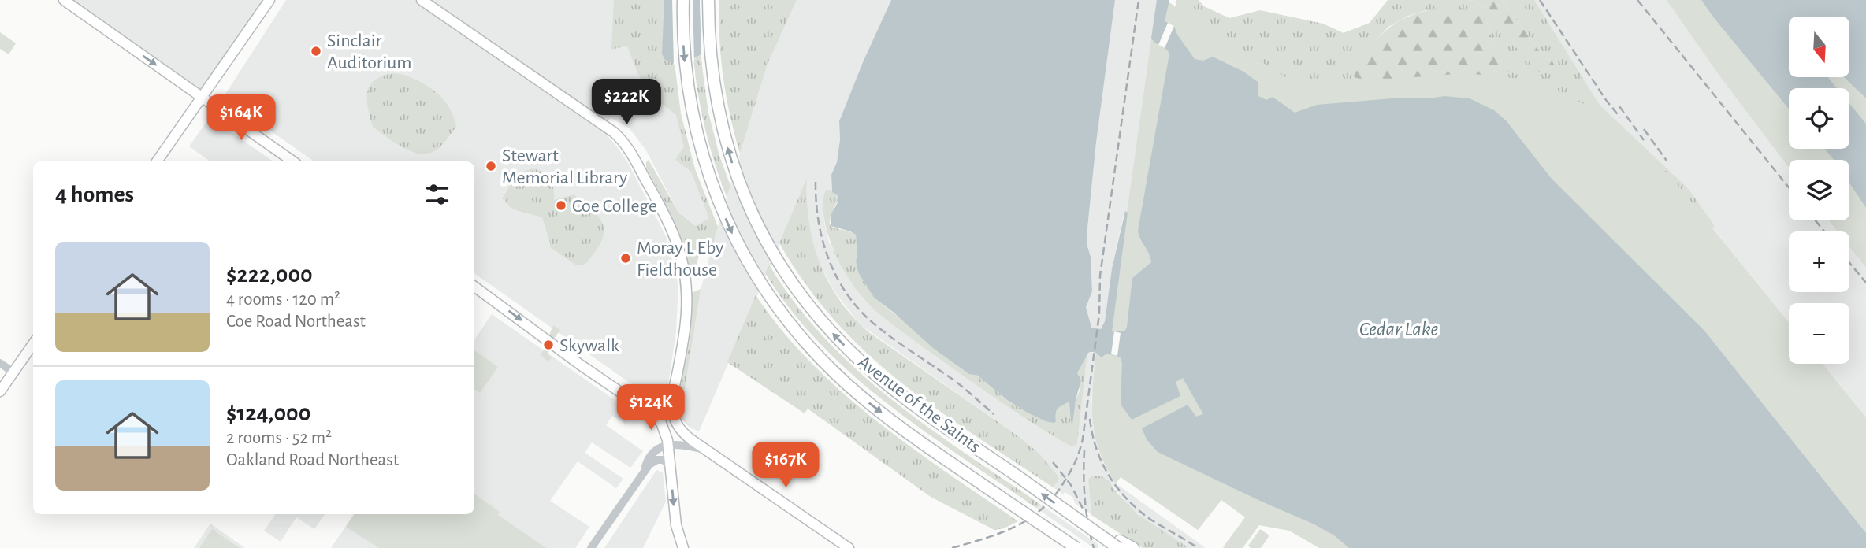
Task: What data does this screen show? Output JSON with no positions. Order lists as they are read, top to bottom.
{
  "streets": {
    "highway": ["Avenue of the Saints"]
  },
  "water": ["Cedar Lake"],
  "places": [
    "Sinclair Auditorium",
    "Stewart Memorial Library",
    "Coe College",
    "Moray L Eby Fieldhouse",
    "Skywalk"
  ],
  "north": "bottom",
  "page": {
    "map_buttons": ["+", "−"],
    "price": [
      "$222K",
      "$164K",
      "$124K",
      "$167K"
    ],
    "heading": "4 homes",
    "list": [
      {
        "name": "$222,000",
        "note": "4 rooms · 120 m² · Coe Road Northeast"
      },
      {
        "name": "$124,000",
        "note": "2 rooms · 52 m² · Oakland Road Northeast"
      }
    ]
  }
}
